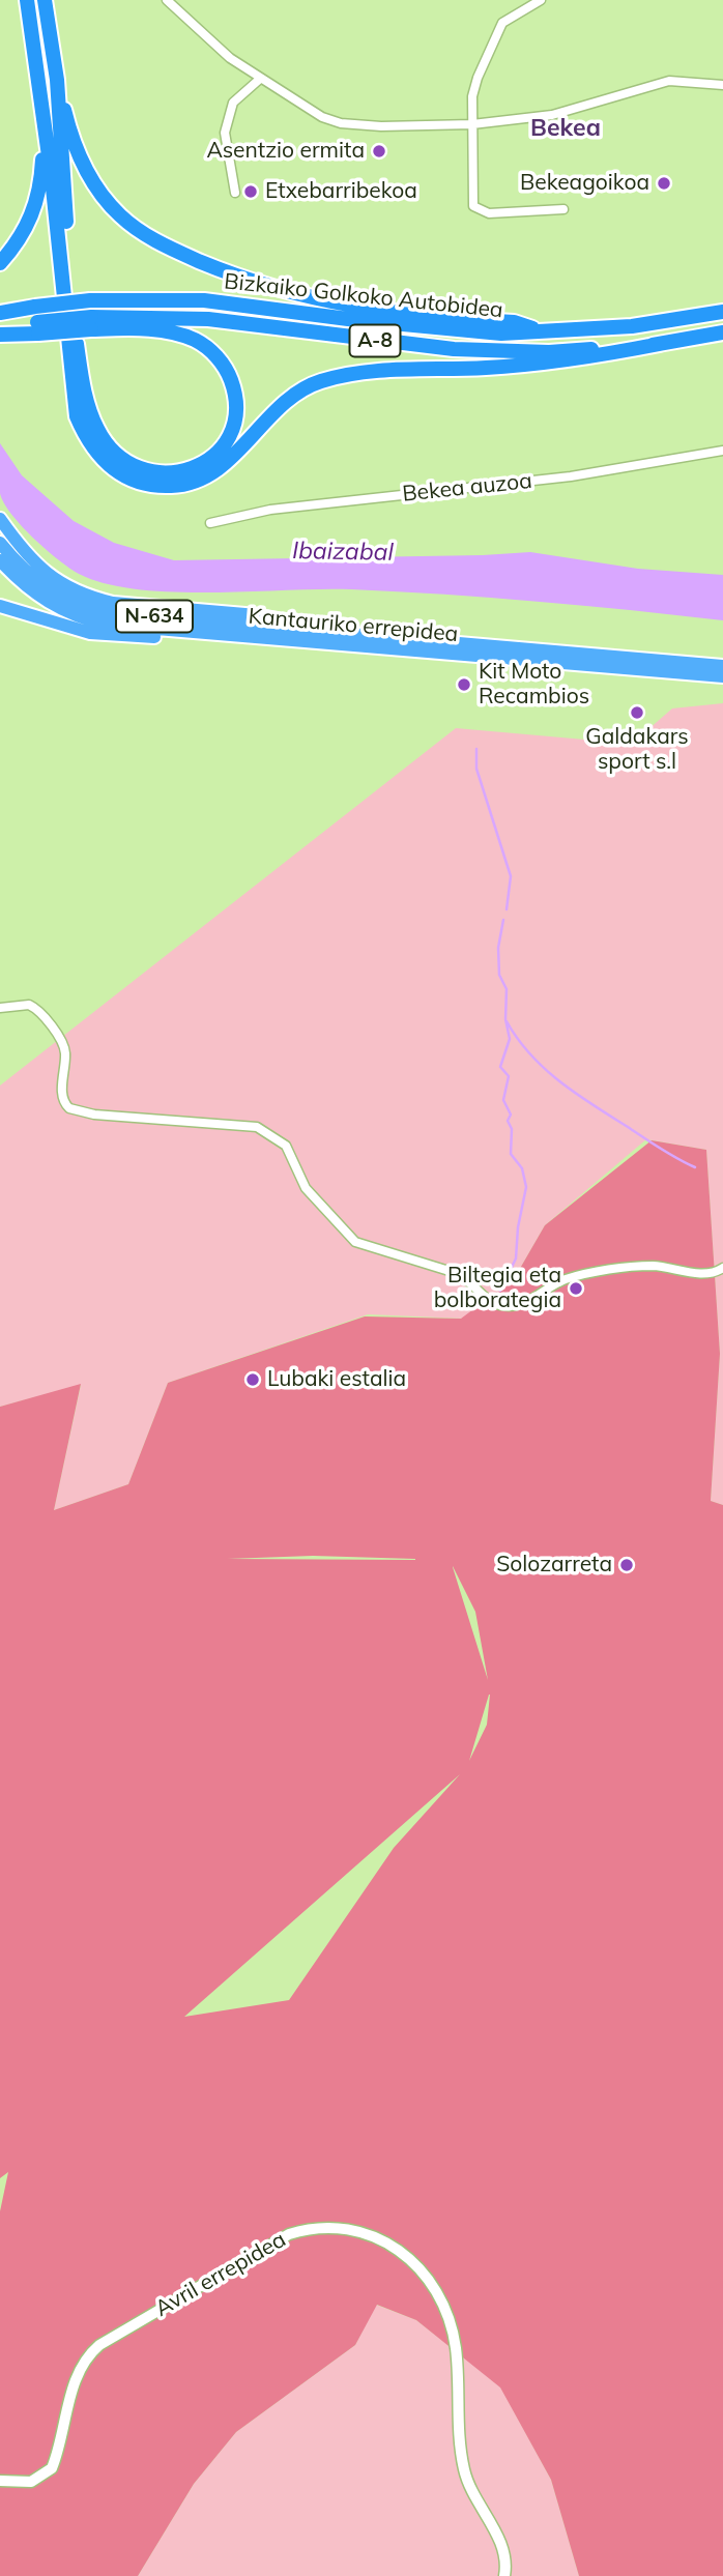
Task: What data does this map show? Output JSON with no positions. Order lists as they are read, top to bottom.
{
  "streets": {
    "highway": [
      "Bizkaiko Golkoko Autobidea",
      "A-8",
      "N-634",
      "Kantauriko errepidea"
    ],
    "street": ["Bekea auzoa", "Avril errepidea"]
  },
  "districts": ["Bekea"],
  "water": ["Ibaizabal"],
  "places": [
    "Asentzio ermita",
    "Bekeagoikoa",
    "Etxebarribekoa",
    "Kit Moto Recambios",
    "Galdakars sport s.l",
    "Biltegia eta bolborategia",
    "Lubaki estalia",
    "Solozarreta"
  ]
}
